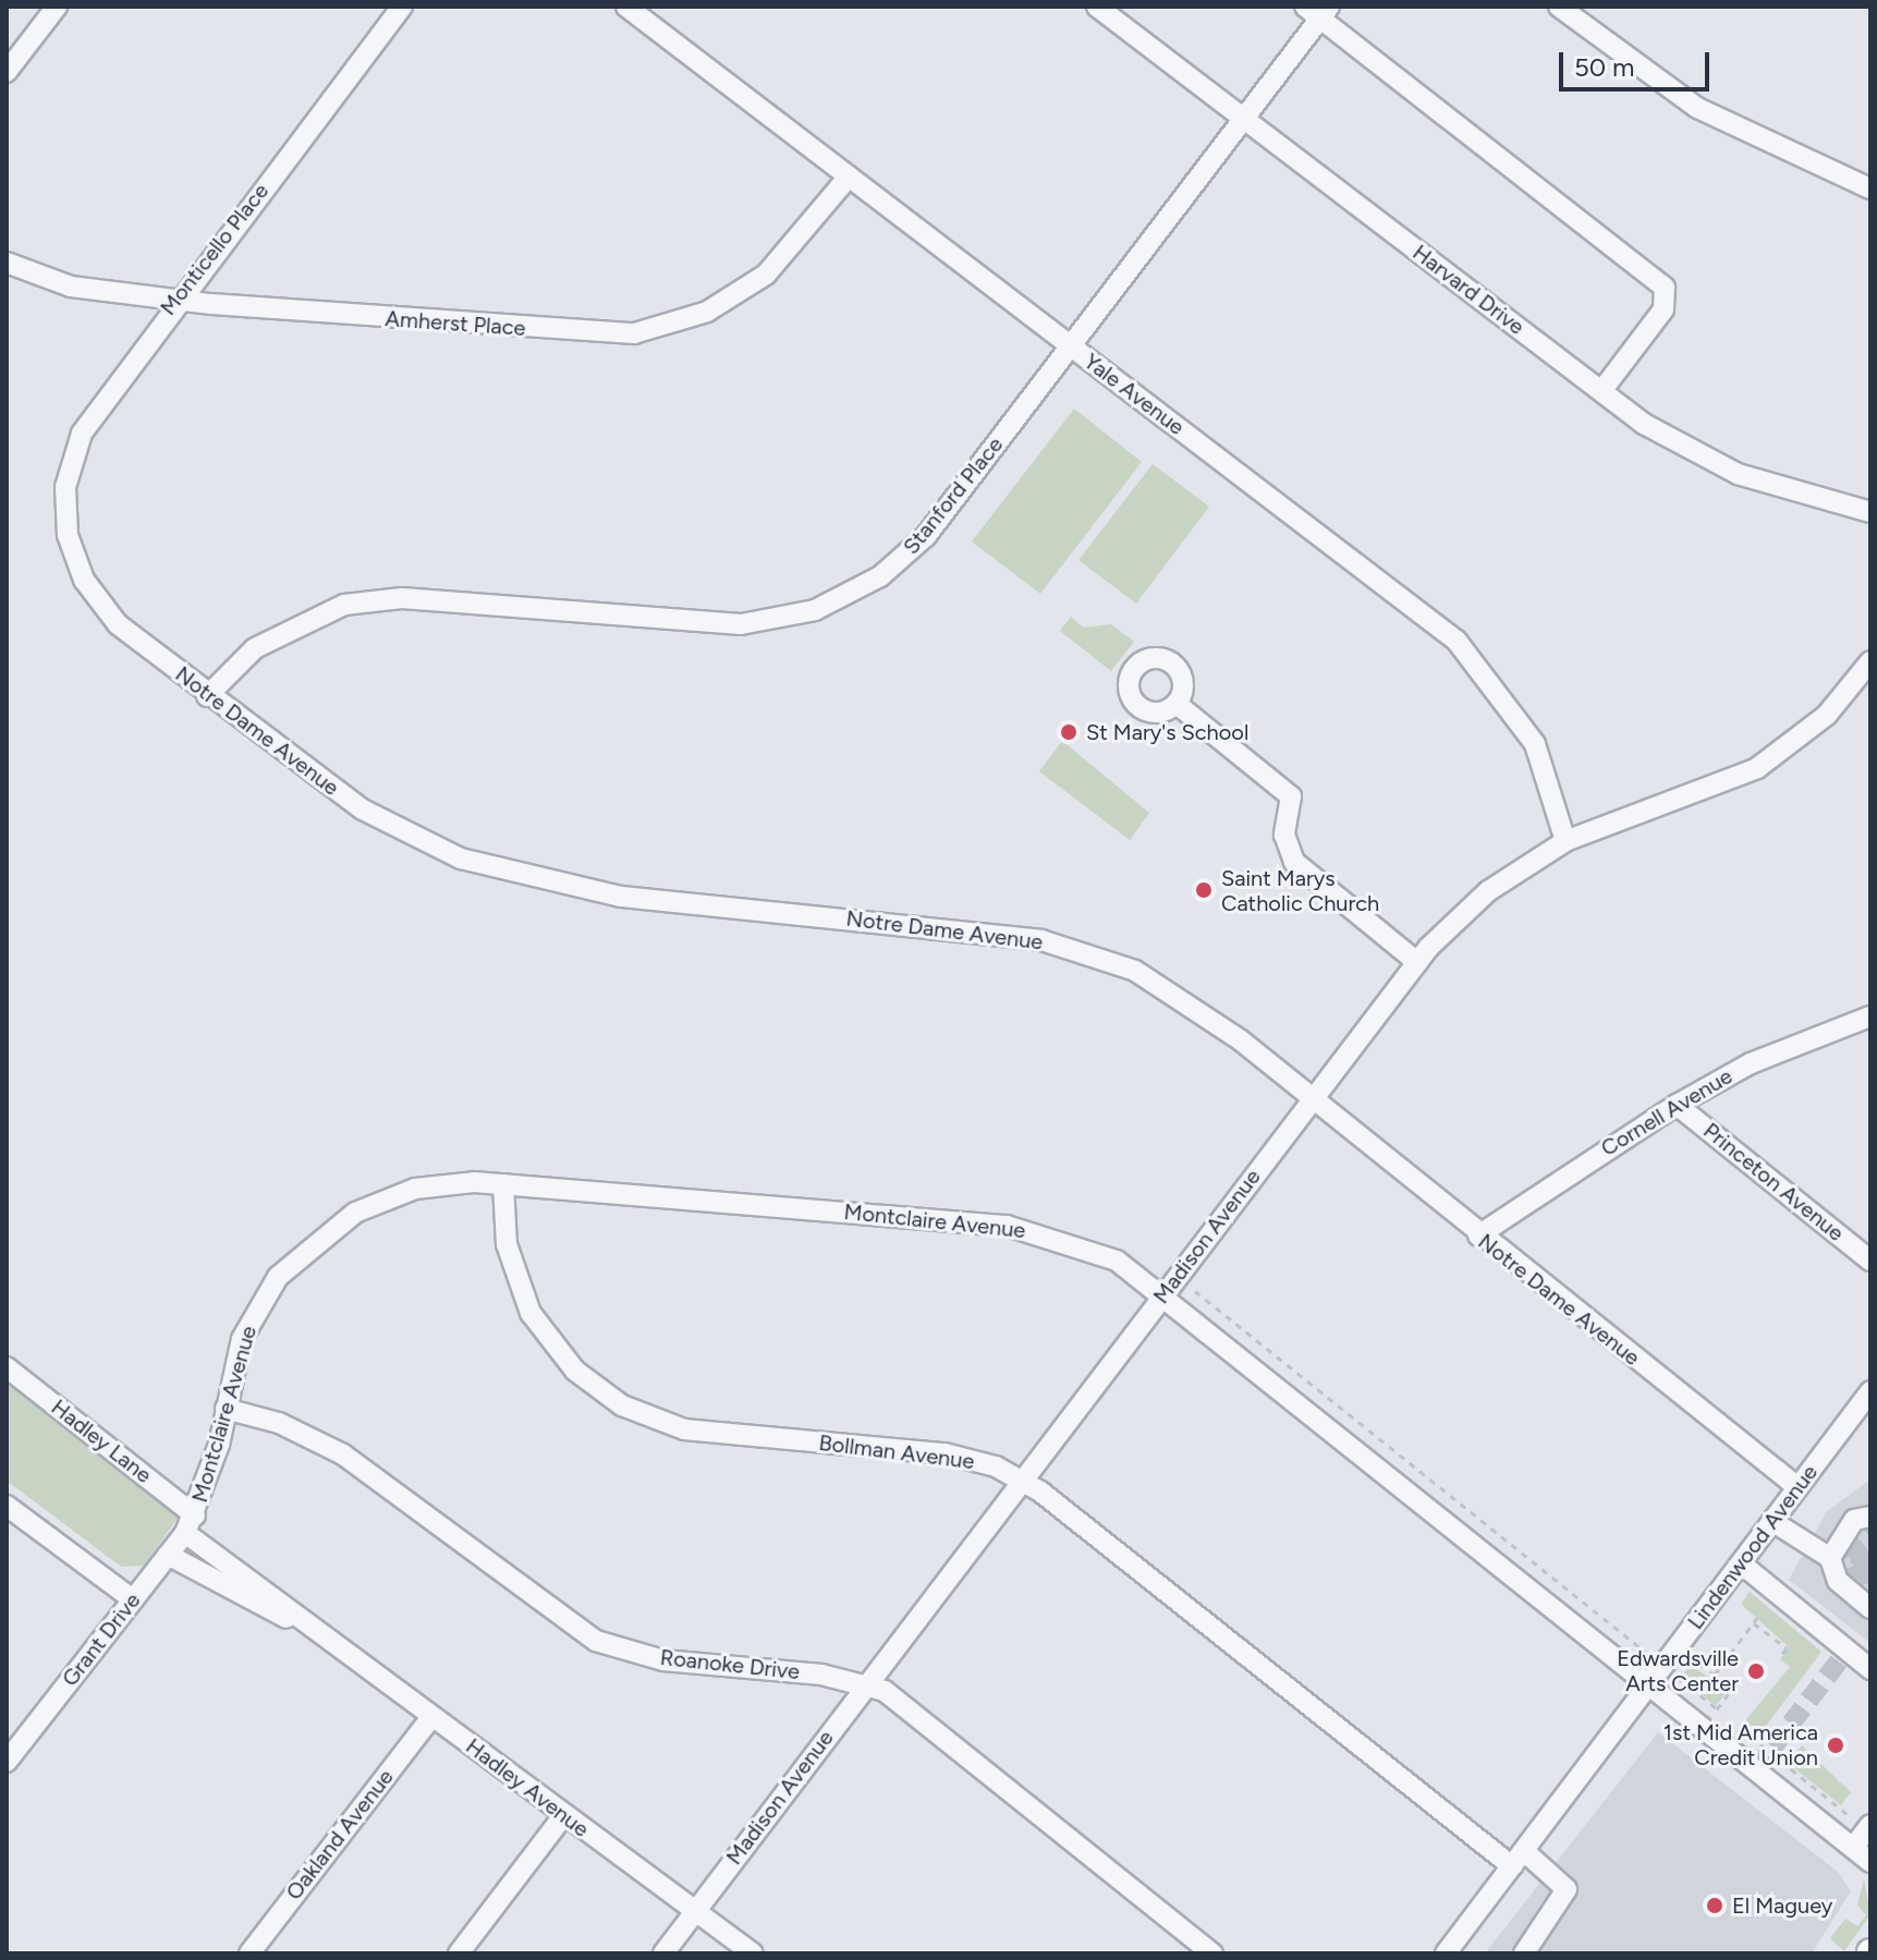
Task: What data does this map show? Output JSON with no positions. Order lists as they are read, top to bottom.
{
  "streets": {
    "street": [
      "Monticello Place",
      "Harvard Drive",
      "Amherst Place",
      "Yale Avenue",
      "Stanford Place",
      "Notre Dame Avenue",
      "Cornell Avenue",
      "Princeton Avenue",
      "Montclaire Avenue",
      "Madison Avenue",
      "Hadley Lane",
      "Bollman Avenue",
      "Lindenwood Avenue",
      "Grant Drive",
      "Roanoke Drive",
      "Hadley Avenue",
      "Oakland Avenue"
    ]
  },
  "crossings": [
    ["Monticello Place", "Amherst Place"],
    ["Monticello Place", "Notre Dame Avenue"],
    ["Harvard Drive", "Stanford Place"],
    ["Amherst Place", "Yale Avenue"],
    ["Yale Avenue", "Stanford Place"],
    ["Yale Avenue", "Madison Avenue"],
    ["Stanford Place", "Notre Dame Avenue"],
    ["Notre Dame Avenue", "Cornell Avenue"],
    ["Notre Dame Avenue", "Madison Avenue"],
    ["Notre Dame Avenue", "Lindenwood Avenue"],
    ["Cornell Avenue", "Princeton Avenue"],
    ["Montclaire Avenue", "Madison Avenue"],
    ["Montclaire Avenue", "Hadley Lane"],
    ["Montclaire Avenue", "Bollman Avenue"],
    ["Montclaire Avenue", "Lindenwood Avenue"],
    ["Montclaire Avenue", "Grant Drive"],
    ["Montclaire Avenue", "Roanoke Drive"],
    ["Montclaire Avenue", "Hadley Avenue"],
    ["Madison Avenue", "Bollman Avenue"],
    ["Madison Avenue", "Roanoke Drive"],
    ["Madison Avenue", "Hadley Avenue"],
    ["Hadley Lane", "Grant Drive"],
    ["Hadley Lane", "Hadley Avenue"],
    ["Bollman Avenue", "Lindenwood Avenue"],
    ["Grant Drive", "Hadley Avenue"],
    ["Hadley Avenue", "Oakland Avenue"]
  ],
  "places": [
    "St Mary's School",
    "Saint Marys Catholic Church",
    "Edwardsville Arts Center",
    "1st Mid America Credit Union",
    "El Maguey"
  ],
  "scale_bar": "50 m"
}
